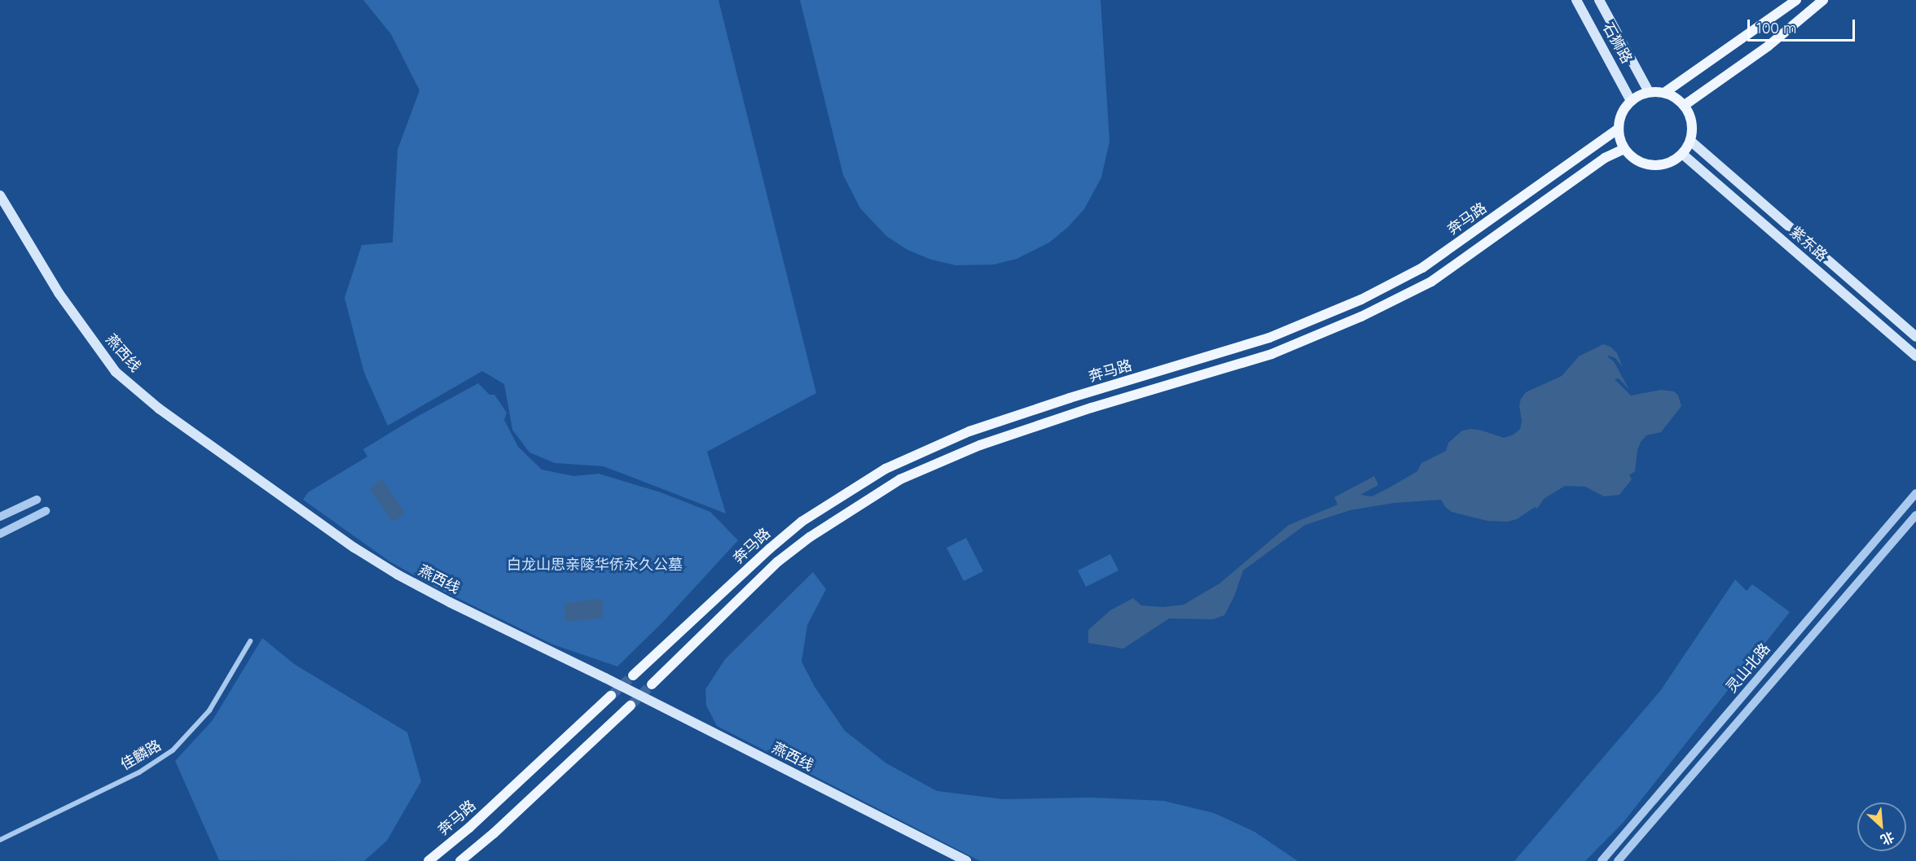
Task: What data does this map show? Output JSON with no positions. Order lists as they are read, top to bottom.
{
  "streets": {
    "main road": [
      "石狮路",
      "奔马路",
      "紫东路",
      "燕西线"
    ],
    "street": ["灵山北路", "佳麟路"]
  },
  "crossings": [
    ["石狮路", "奔马路"],
    ["石狮路", "紫东路"],
    ["奔马路", "紫东路"]
  ],
  "parks": ["白龙山思亲陵华侨永久公墓"],
  "scale_bar": "100 m",
  "north": "bottom right"
}
